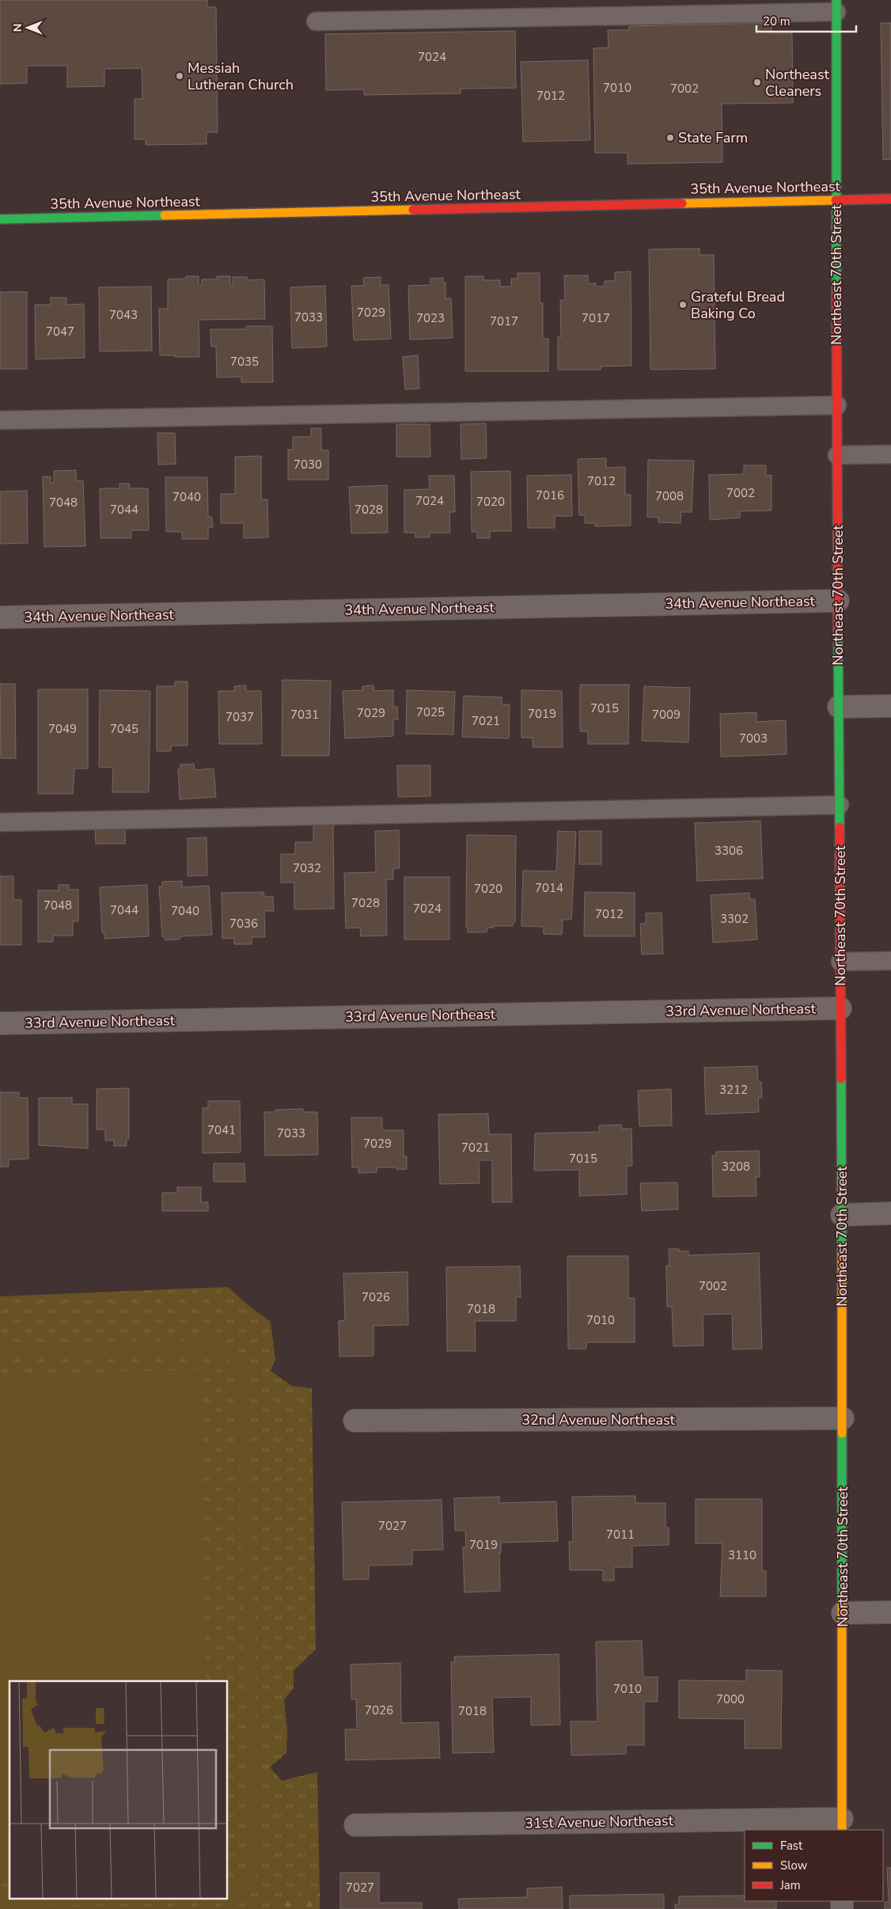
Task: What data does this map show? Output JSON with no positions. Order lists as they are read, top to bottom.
{
  "streets": {
    "street": [
      "35th Avenue Northeast",
      "Northeast 70th Street",
      "34th Avenue Northeast",
      "33rd Avenue Northeast",
      "32nd Avenue Northeast",
      "31st Avenue Northeast"
    ]
  },
  "crossings": [
    ["35th Avenue Northeast", "Northeast 70th Street"],
    ["Northeast 70th Street", "34th Avenue Northeast"],
    ["Northeast 70th Street", "33rd Avenue Northeast"],
    ["Northeast 70th Street", "32nd Avenue Northeast"],
    ["Northeast 70th Street", "31st Avenue Northeast"]
  ],
  "places": [
    "Messiah Lutheran Church",
    "Northeast Cleaners",
    "State Farm",
    "Grateful Bread Baking Co"
  ],
  "house_numbers": [
    "7024",
    "7010",
    "7002",
    "7012",
    "7029",
    "7043",
    "7033",
    "7023",
    "7017",
    "7017",
    "7047",
    "7035",
    "7030",
    "7012",
    "7002",
    "7016",
    "7008",
    "7040",
    "7024",
    "7020",
    "7048",
    "7044",
    "7028",
    "7015",
    "7025",
    "7029",
    "7019",
    "7031",
    "7009",
    "7037",
    "7021",
    "7049",
    "7045",
    "7003",
    "3306",
    "7032",
    "7014",
    "7020",
    "7028",
    "7048",
    "7024",
    "7044",
    "7040",
    "7012",
    "3302",
    "7036",
    "3212",
    "7041",
    "7033",
    "7029",
    "7021",
    "7015",
    "3208",
    "7002",
    "7026",
    "7018",
    "7010",
    "7027",
    "7011",
    "7019",
    "3110",
    "7010",
    "7000",
    "7026",
    "7018",
    "7027"
  ],
  "legend": ["Fast", "Slow", "Jam"],
  "scale_bar": "20 m",
  "north": "left"
}
